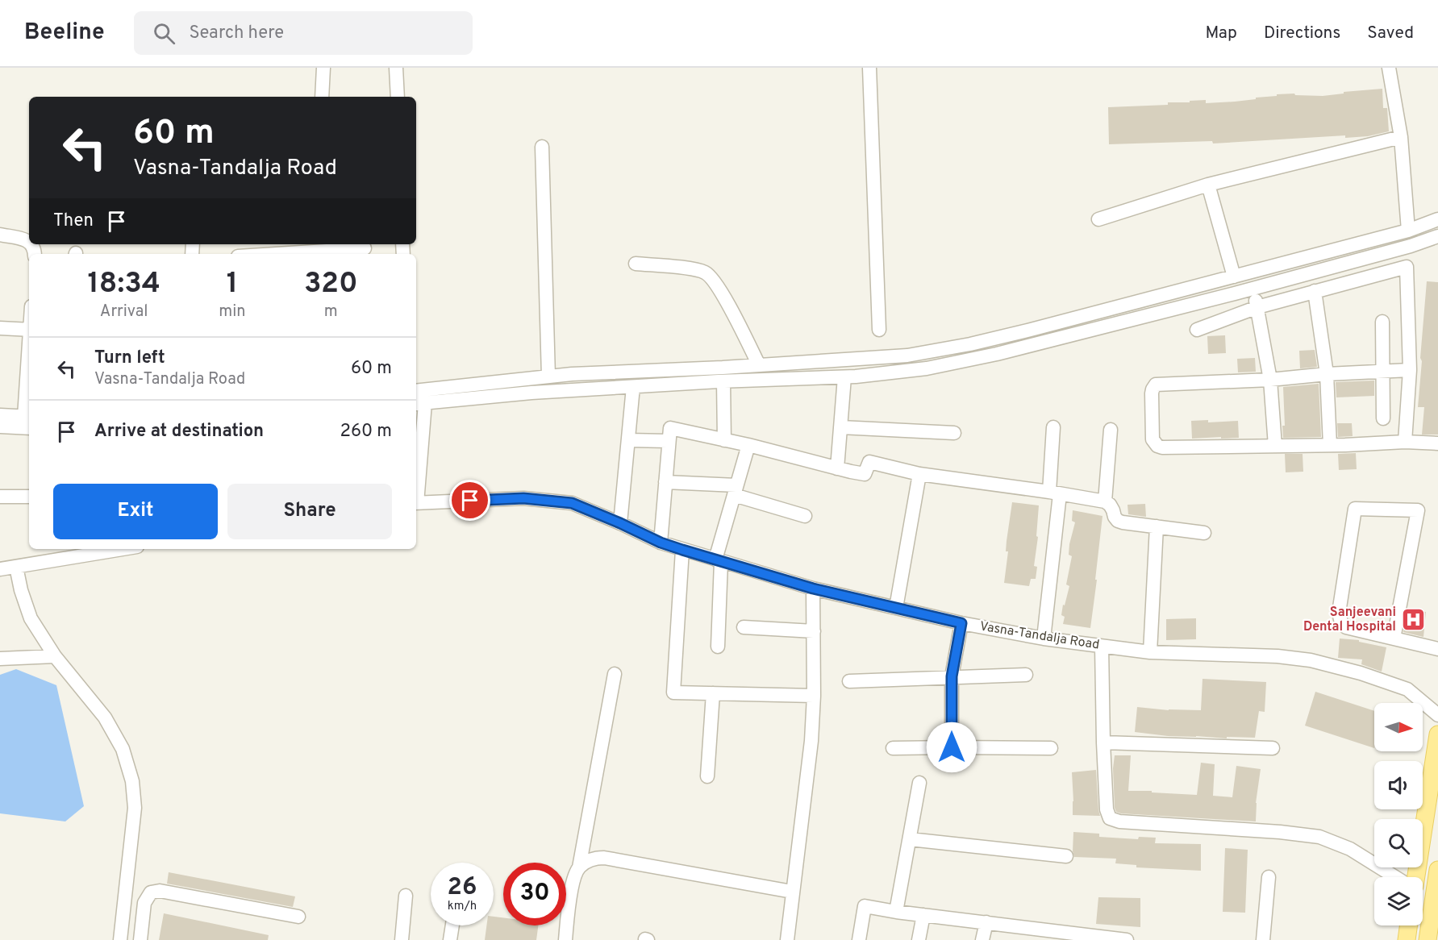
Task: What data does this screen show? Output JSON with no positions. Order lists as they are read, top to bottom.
{
  "streets": {
    "street": ["Vasna-Tandalja Road"]
  },
  "places": {
    "hospital": ["Sanjeevani Dental Hospital"]
  },
  "north": "right",
  "page": {
    "header": "Beeline",
    "search": "Search here",
    "nav": ["Map", "Directions", "Saved"],
    "turn": ["60 m", "Vasna-Tandalja Road"],
    "then": "Then",
    "eta": [
      "18:34",
      "Arrival",
      "1",
      "min",
      "320",
      "m"
    ],
    "list": [
      {
        "name": "Turn left",
        "note": "Vasna-Tandalja Road",
        "value": "60 m"
      },
      {
        "name": "Arrive at destination",
        "value": "260 m"
      }
    ],
    "buttons": ["Exit", "Share"],
    "speed": "26 km/h",
    "limit": "30"
  }
}
